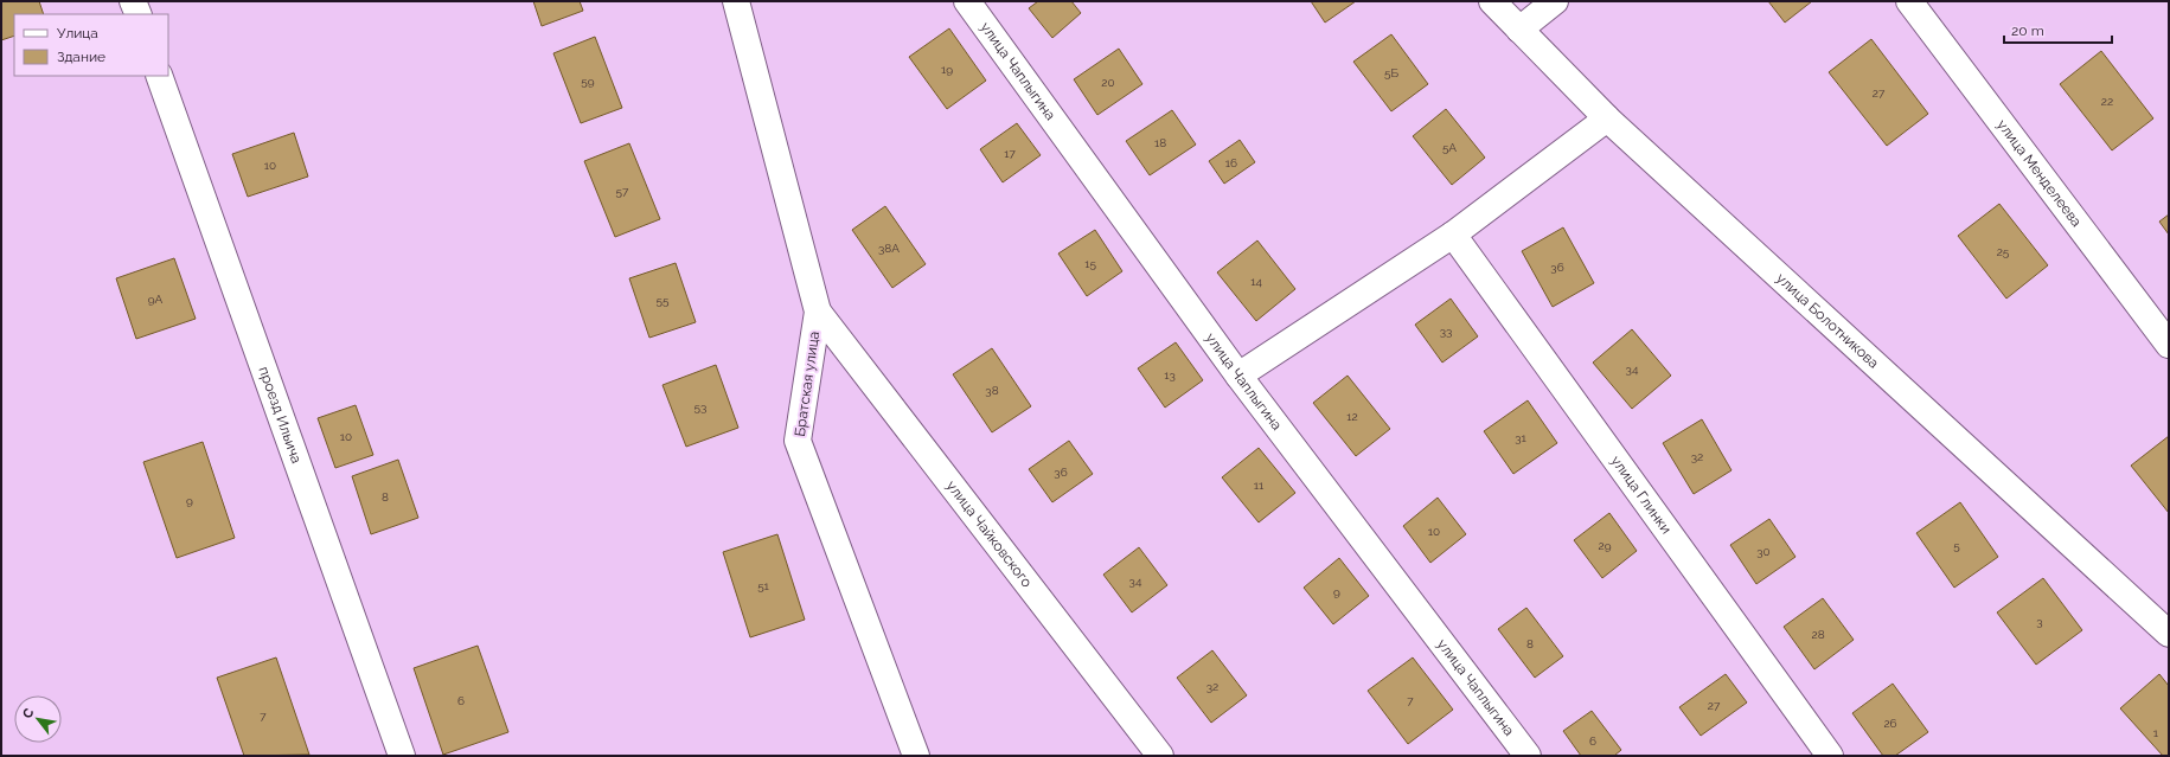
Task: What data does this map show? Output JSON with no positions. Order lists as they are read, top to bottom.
{
  "streets": {
    "street": [
      "улица Чаплыгина",
      "улица Менделеева",
      "улица Болотникова",
      "Братская улица",
      "проезд Ильича",
      "улица Глинки",
      "улица Чайковского"
    ]
  },
  "crossings": [
    ["Братская улица", "улица Чайковского"]
  ],
  "house_numbers": [
    "19",
    "5Б",
    "59",
    "20",
    "27",
    "22",
    "18",
    "5А",
    "17",
    "16",
    "10",
    "57",
    "38А",
    "25",
    "15",
    "36",
    "14",
    "9А",
    "55",
    "33",
    "34",
    "13",
    "38",
    "53",
    "12",
    "10",
    "31",
    "32",
    "36",
    "11",
    "8",
    "9",
    "10",
    "29",
    "5",
    "30",
    "34",
    "51",
    "9",
    "3",
    "28",
    "8",
    "32",
    "6",
    "7",
    "27",
    "7",
    "26",
    "1",
    "6"
  ],
  "legend": ["Улица", "Здание"],
  "scale_bar": "20 m",
  "north": "top left"
}
